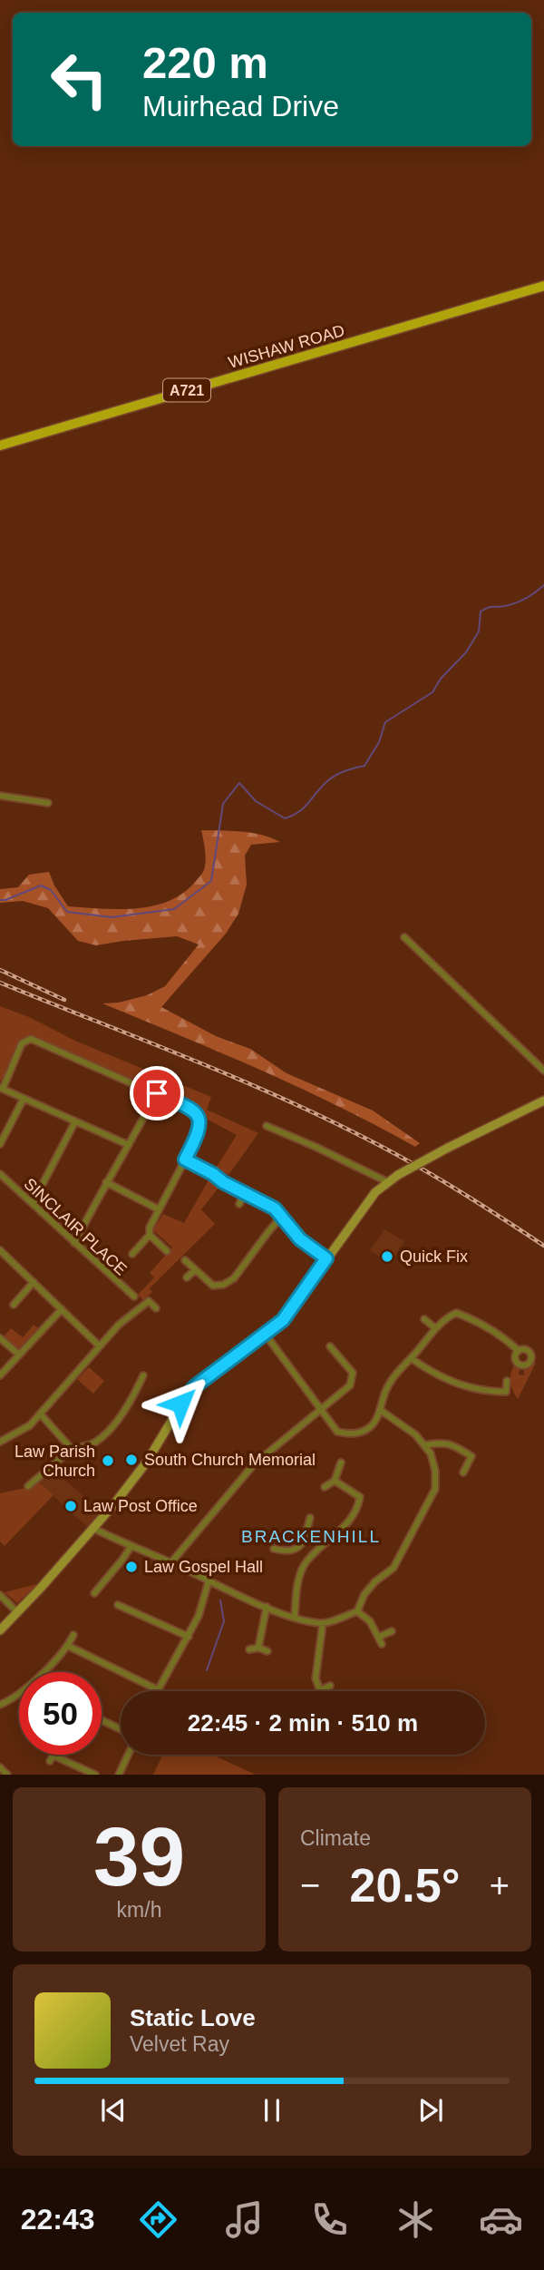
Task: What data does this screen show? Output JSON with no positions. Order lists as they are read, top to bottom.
{
  "streets": {
    "main road": ["WISHAW ROAD", "A721"],
    "street": ["SINCLAIR PLACE"]
  },
  "districts": ["BRACKENHILL"],
  "places": [
    "Quick Fix",
    "South Church Memorial",
    "Law Parish Church",
    "Law Post Office",
    "Law Gospel Hall"
  ],
  "page": {
    "turn": ["220 m", "Muirhead Drive"],
    "limit": "50",
    "trip": "22:45 · 2 min · 510 m",
    "tile": [
      ["39", "km/h"],
      "Climate"
    ],
    "heat": ["−", "20.5°", "+"],
    "song": ["Static Love", "Velvet Ray"],
    "tabs": "22:43"
  }
}
